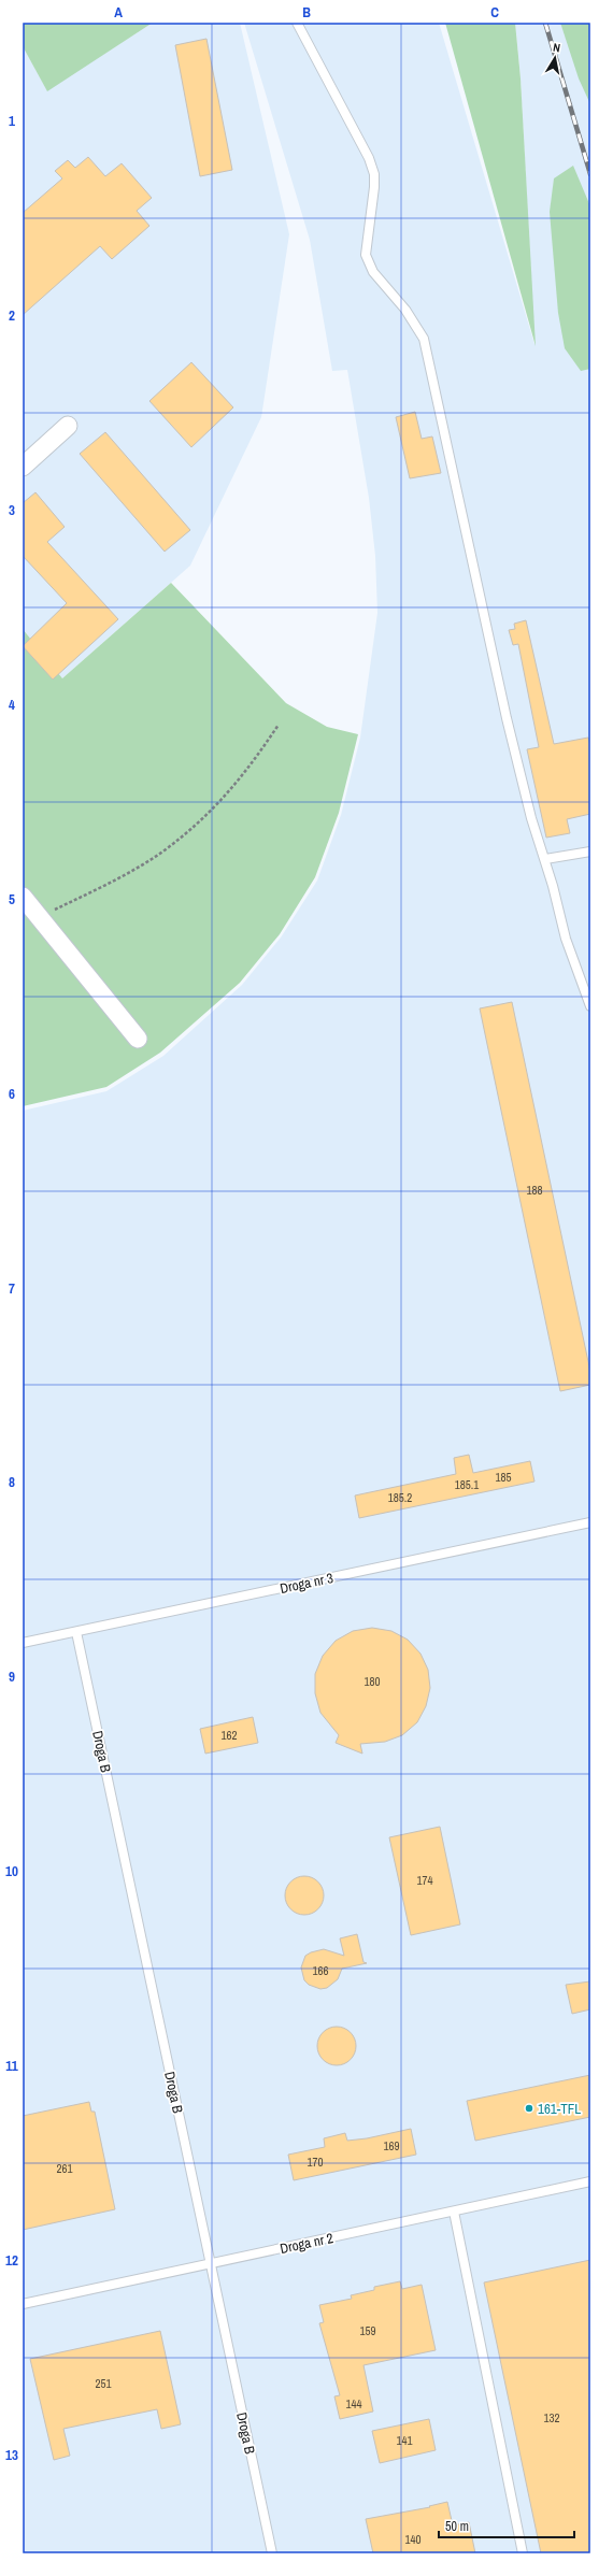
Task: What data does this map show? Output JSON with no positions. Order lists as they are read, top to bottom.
{
  "streets": {
    "lane": ["Droga nr 3", "Droga B", "Droga nr 2"]
  },
  "crossings": [
    ["Droga nr 3", "Droga B"],
    ["Droga B", "Droga nr 2"]
  ],
  "places": ["161-TFL"],
  "house_numbers": [
    "188",
    "185",
    "185.1",
    "185.2",
    "180",
    "162",
    "174",
    "166",
    "169",
    "170",
    "261",
    "159",
    "251",
    "144",
    "132",
    "141",
    "140"
  ],
  "scale_bar": "50 m",
  "north": "top",
  "grid": {
    "columns": ["A", "B", "C"],
    "rows": [
      "1",
      "2",
      "3",
      "4",
      "5",
      "6",
      "7",
      "8",
      "9",
      "10",
      "11",
      "12",
      "13"
    ]
  }
}
